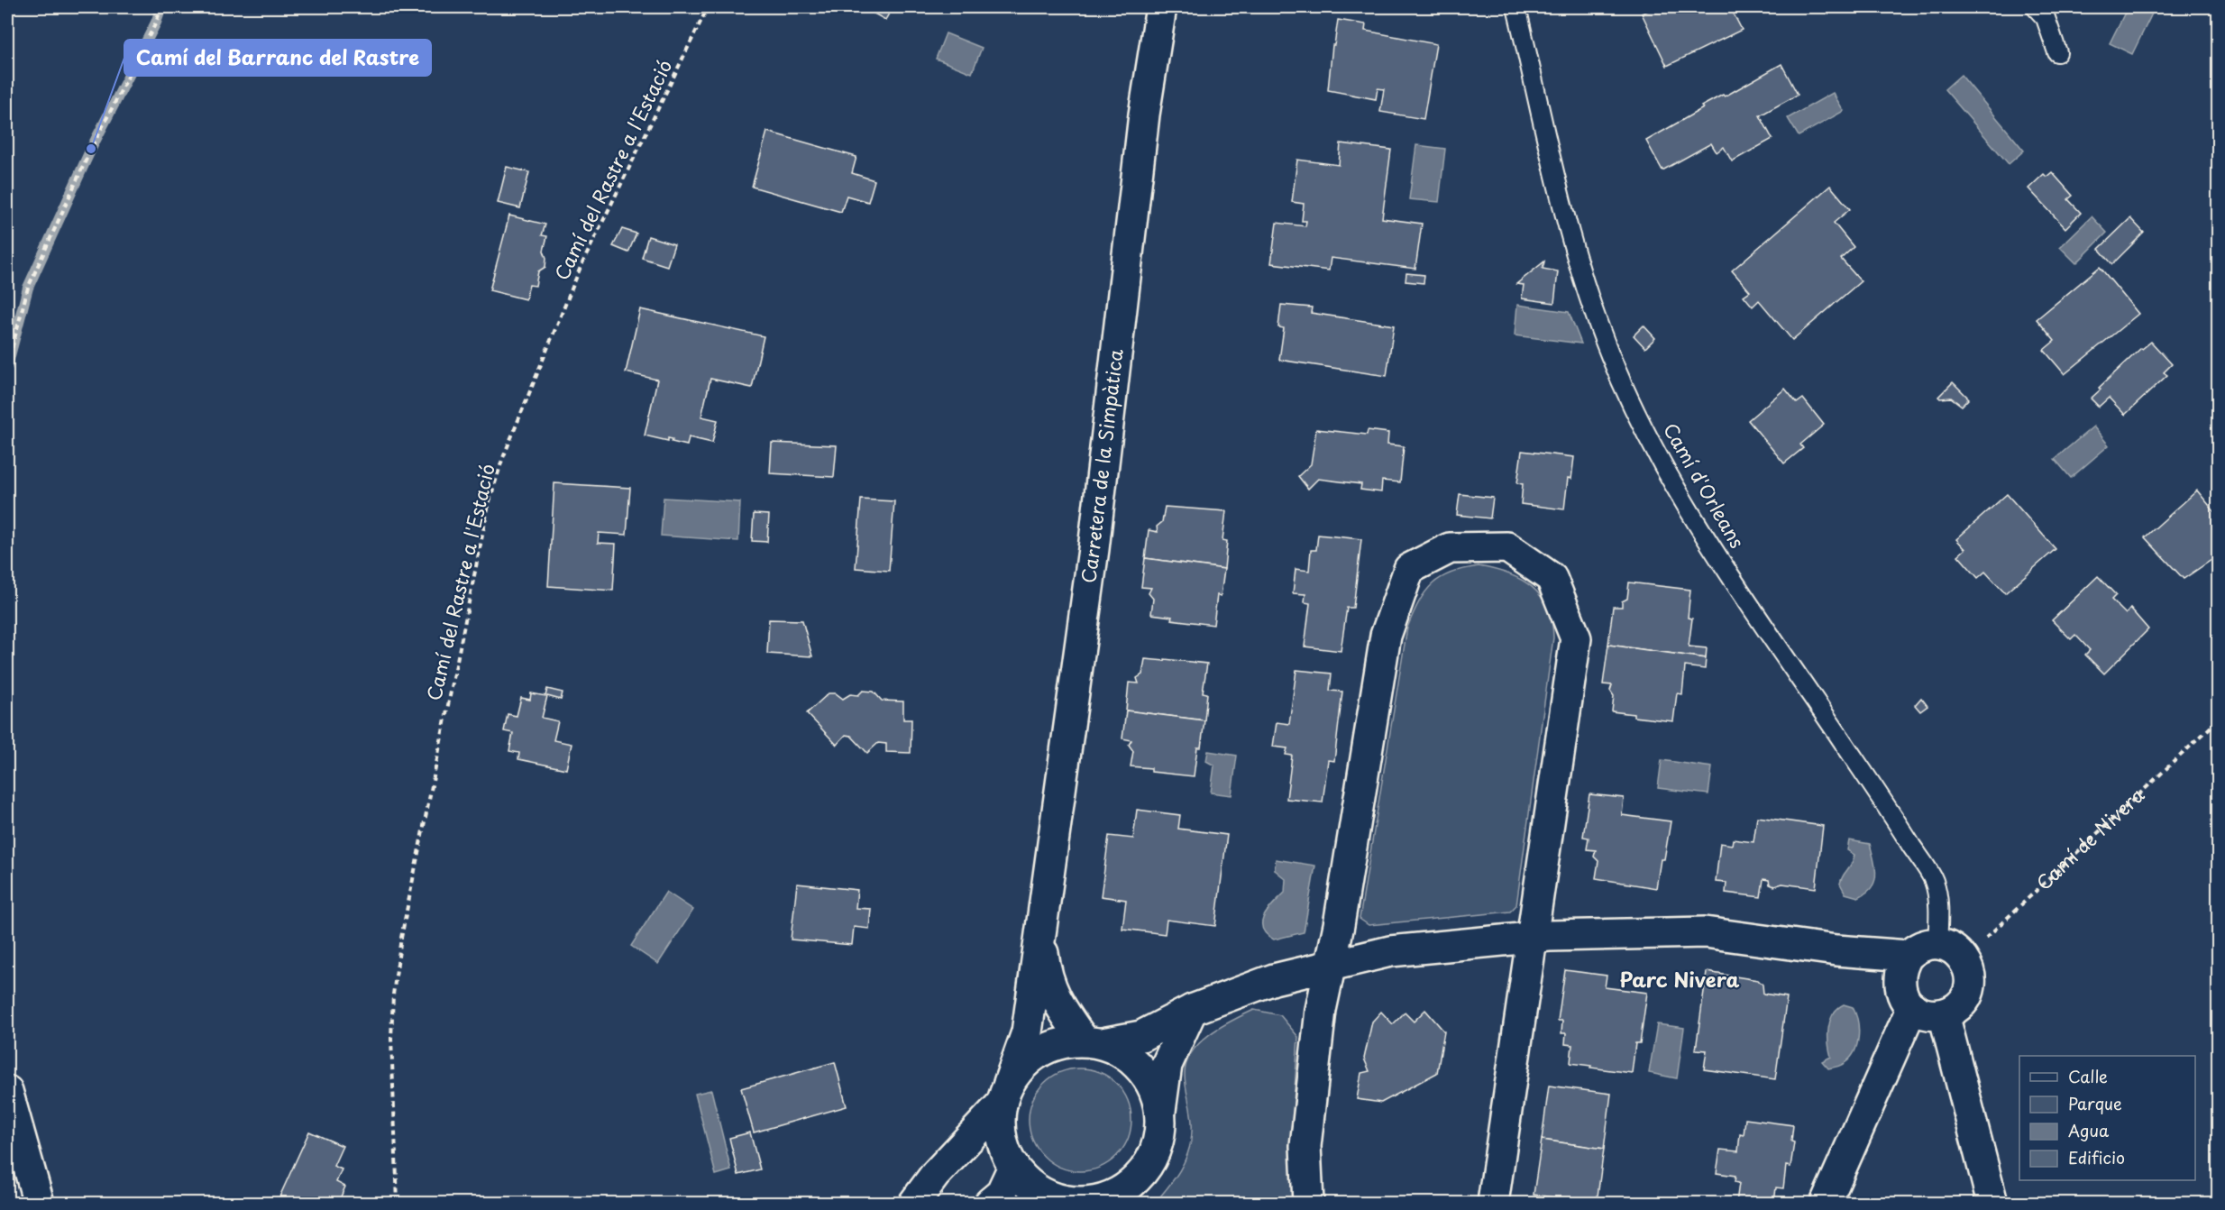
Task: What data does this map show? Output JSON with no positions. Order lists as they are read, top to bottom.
{
  "streets": {
    "street": ["Carretera de la Simpàtica"],
    "lane": ["Camí d'Orleans"],
    "path": ["Camí del Rastre a l'Estació", "Camí de Nivera"]
  },
  "crossings": [
    ["Camí d'Orleans", "Camí de Nivera"]
  ],
  "districts": ["Parc Nivera"],
  "places": ["Camí del Barranc del Rastre"],
  "legend": [
    "Calle",
    "Parque",
    "Agua",
    "Edificio"
  ]
}
